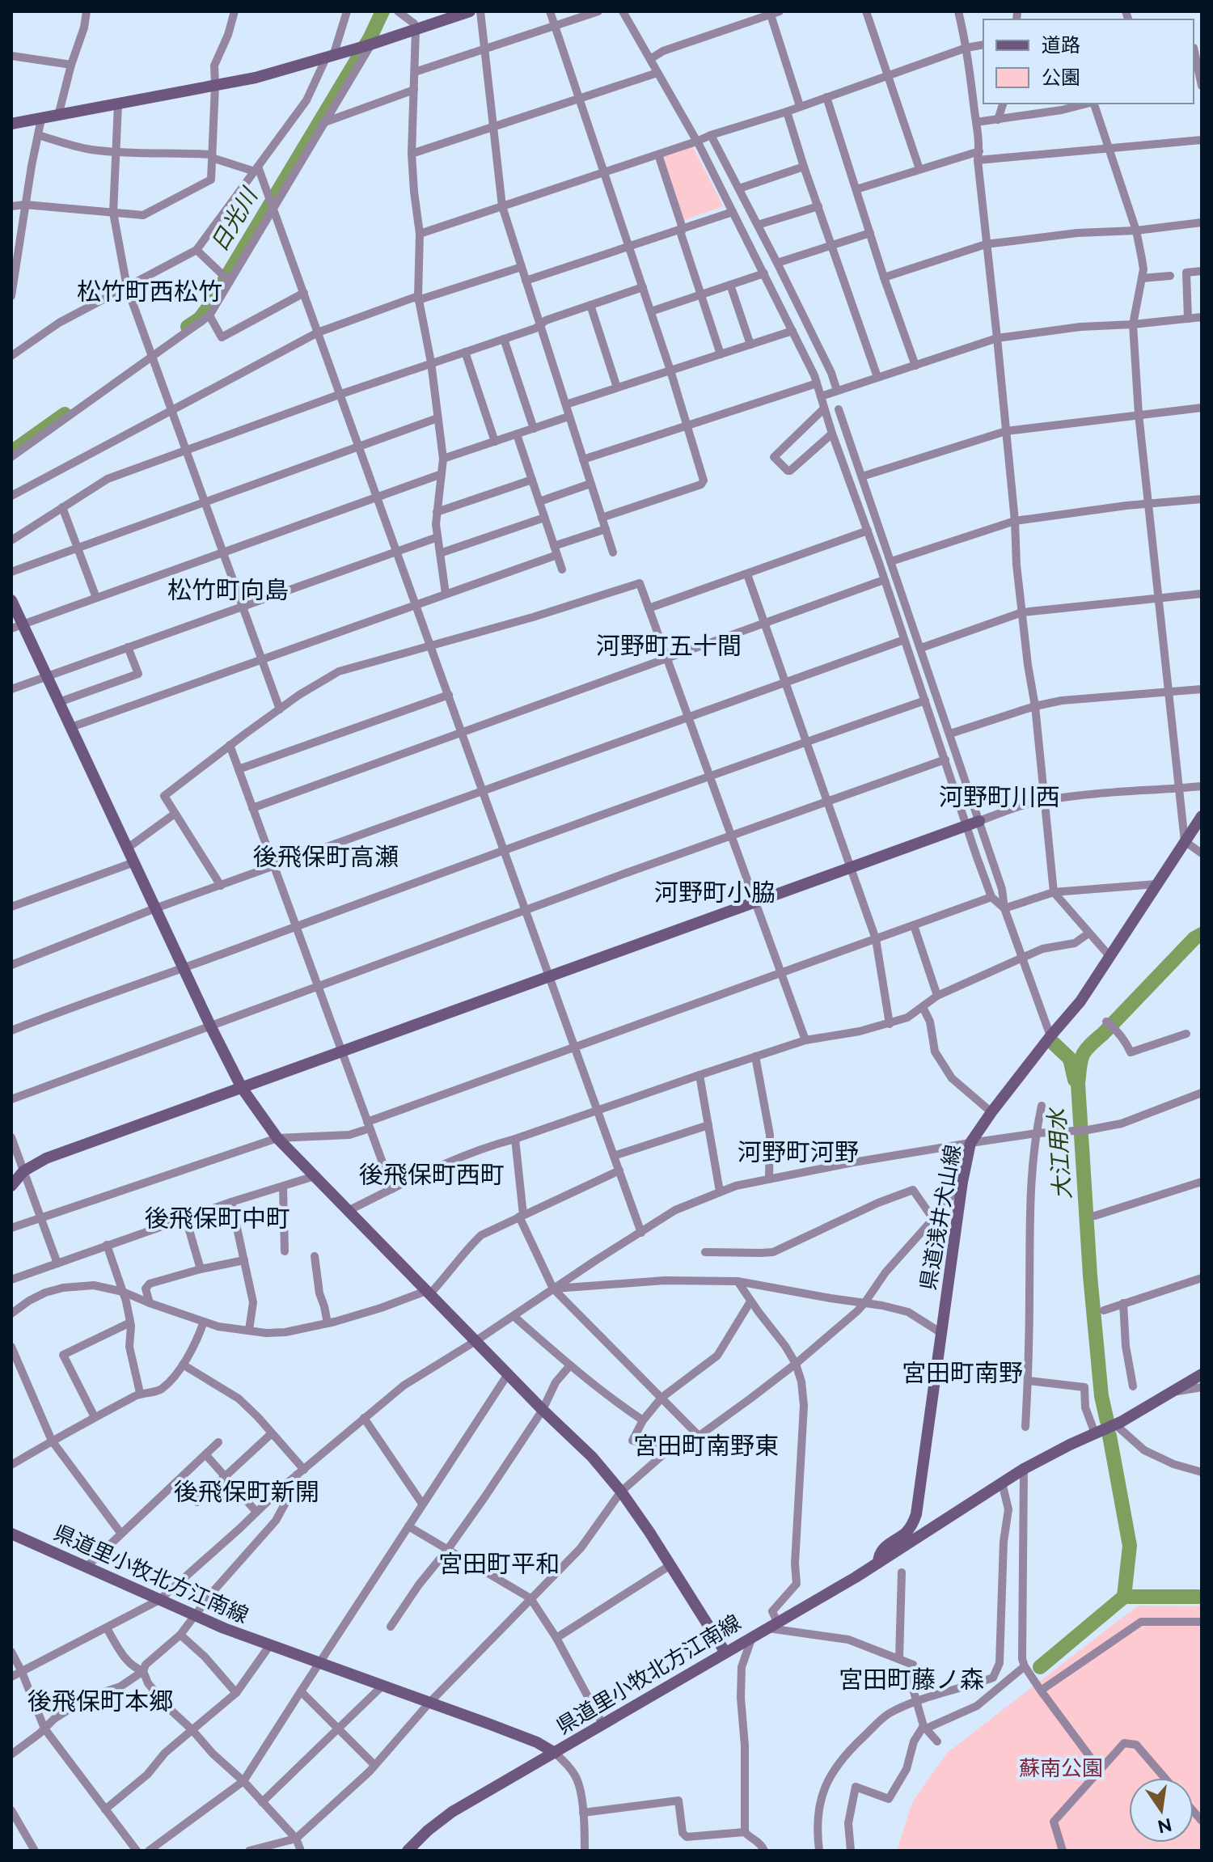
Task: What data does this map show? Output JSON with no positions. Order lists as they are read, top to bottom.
{
  "streets": {
    "street": ["県道浅井犬山線", "県道里小牧北方江南線"]
  },
  "crossings": [
    ["県道浅井犬山線", "県道里小牧北方江南線"]
  ],
  "districts": [
    "松竹町西松竹",
    "松竹町向島",
    "河野町五十間",
    "河野町川西",
    "後飛保町高瀬",
    "河野町小脇",
    "河野町河野",
    "後飛保町西町",
    "後飛保町中町",
    "宮田町南野",
    "宮田町南野東",
    "後飛保町新開",
    "宮田町平和",
    "宮田町藤ノ森",
    "後飛保町本郷"
  ],
  "water": ["日光川", "大江用水"],
  "parks": ["蘇南公園"],
  "legend": ["道路", "公園"],
  "north": "bottom"
}
